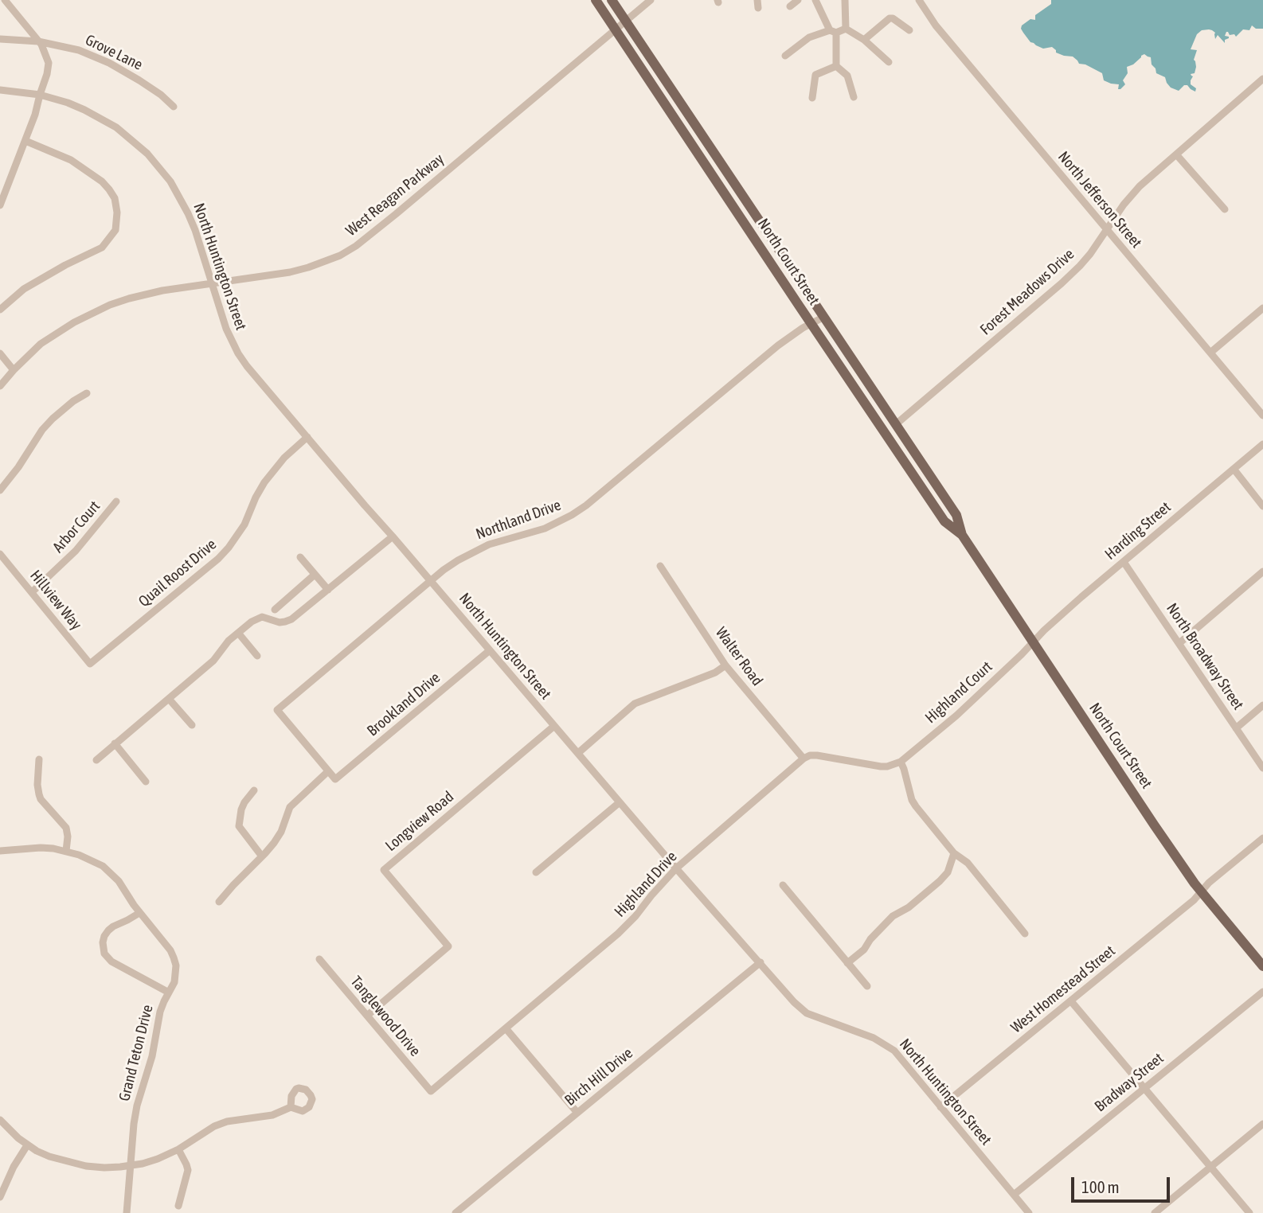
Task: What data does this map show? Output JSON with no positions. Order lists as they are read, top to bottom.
{
  "streets": {
    "main road": ["North Court Street"],
    "street": [
      "Grove Lane",
      "West Reagan Parkway",
      "North Jefferson Street",
      "North Huntington Street",
      "Forest Meadows Drive",
      "Northland Drive",
      "Arbor Court",
      "Harding Street",
      "Quail Roost Drive",
      "Hillview Way",
      "Walter Road",
      "North Broadway Street",
      "Highland Court",
      "Brookland Drive",
      "Longview Road",
      "Highland Drive",
      "West Homestead Street",
      "Tanglewood Drive",
      "Grand Teton Drive",
      "Birch Hill Drive",
      "Bradway Street"
    ]
  },
  "crossings": [
    ["West Reagan Parkway", "North Court Street"],
    ["West Reagan Parkway", "North Huntington Street"],
    ["North Jefferson Street", "Forest Meadows Drive"],
    ["North Court Street", "Forest Meadows Drive"],
    ["North Court Street", "Northland Drive"],
    ["North Court Street", "Harding Street"],
    ["North Court Street", "Highland Court"],
    ["North Court Street", "West Homestead Street"],
    ["North Huntington Street", "Northland Drive"],
    ["North Huntington Street", "Quail Roost Drive"],
    ["North Huntington Street", "Brookland Drive"],
    ["North Huntington Street", "Longview Road"],
    ["North Huntington Street", "Highland Drive"],
    ["North Huntington Street", "West Homestead Street"],
    ["North Huntington Street", "Birch Hill Drive"],
    ["North Huntington Street", "Bradway Street"],
    ["Northland Drive", "Brookland Drive"],
    ["Arbor Court", "Hillview Way"],
    ["Harding Street", "North Broadway Street"],
    ["Harding Street", "Highland Court"],
    ["Quail Roost Drive", "Hillview Way"],
    ["Walter Road", "Highland Drive"],
    ["Longview Road", "Tanglewood Drive"],
    ["Highland Drive", "Tanglewood Drive"]
  ],
  "scale_bar": "100 m"
}
